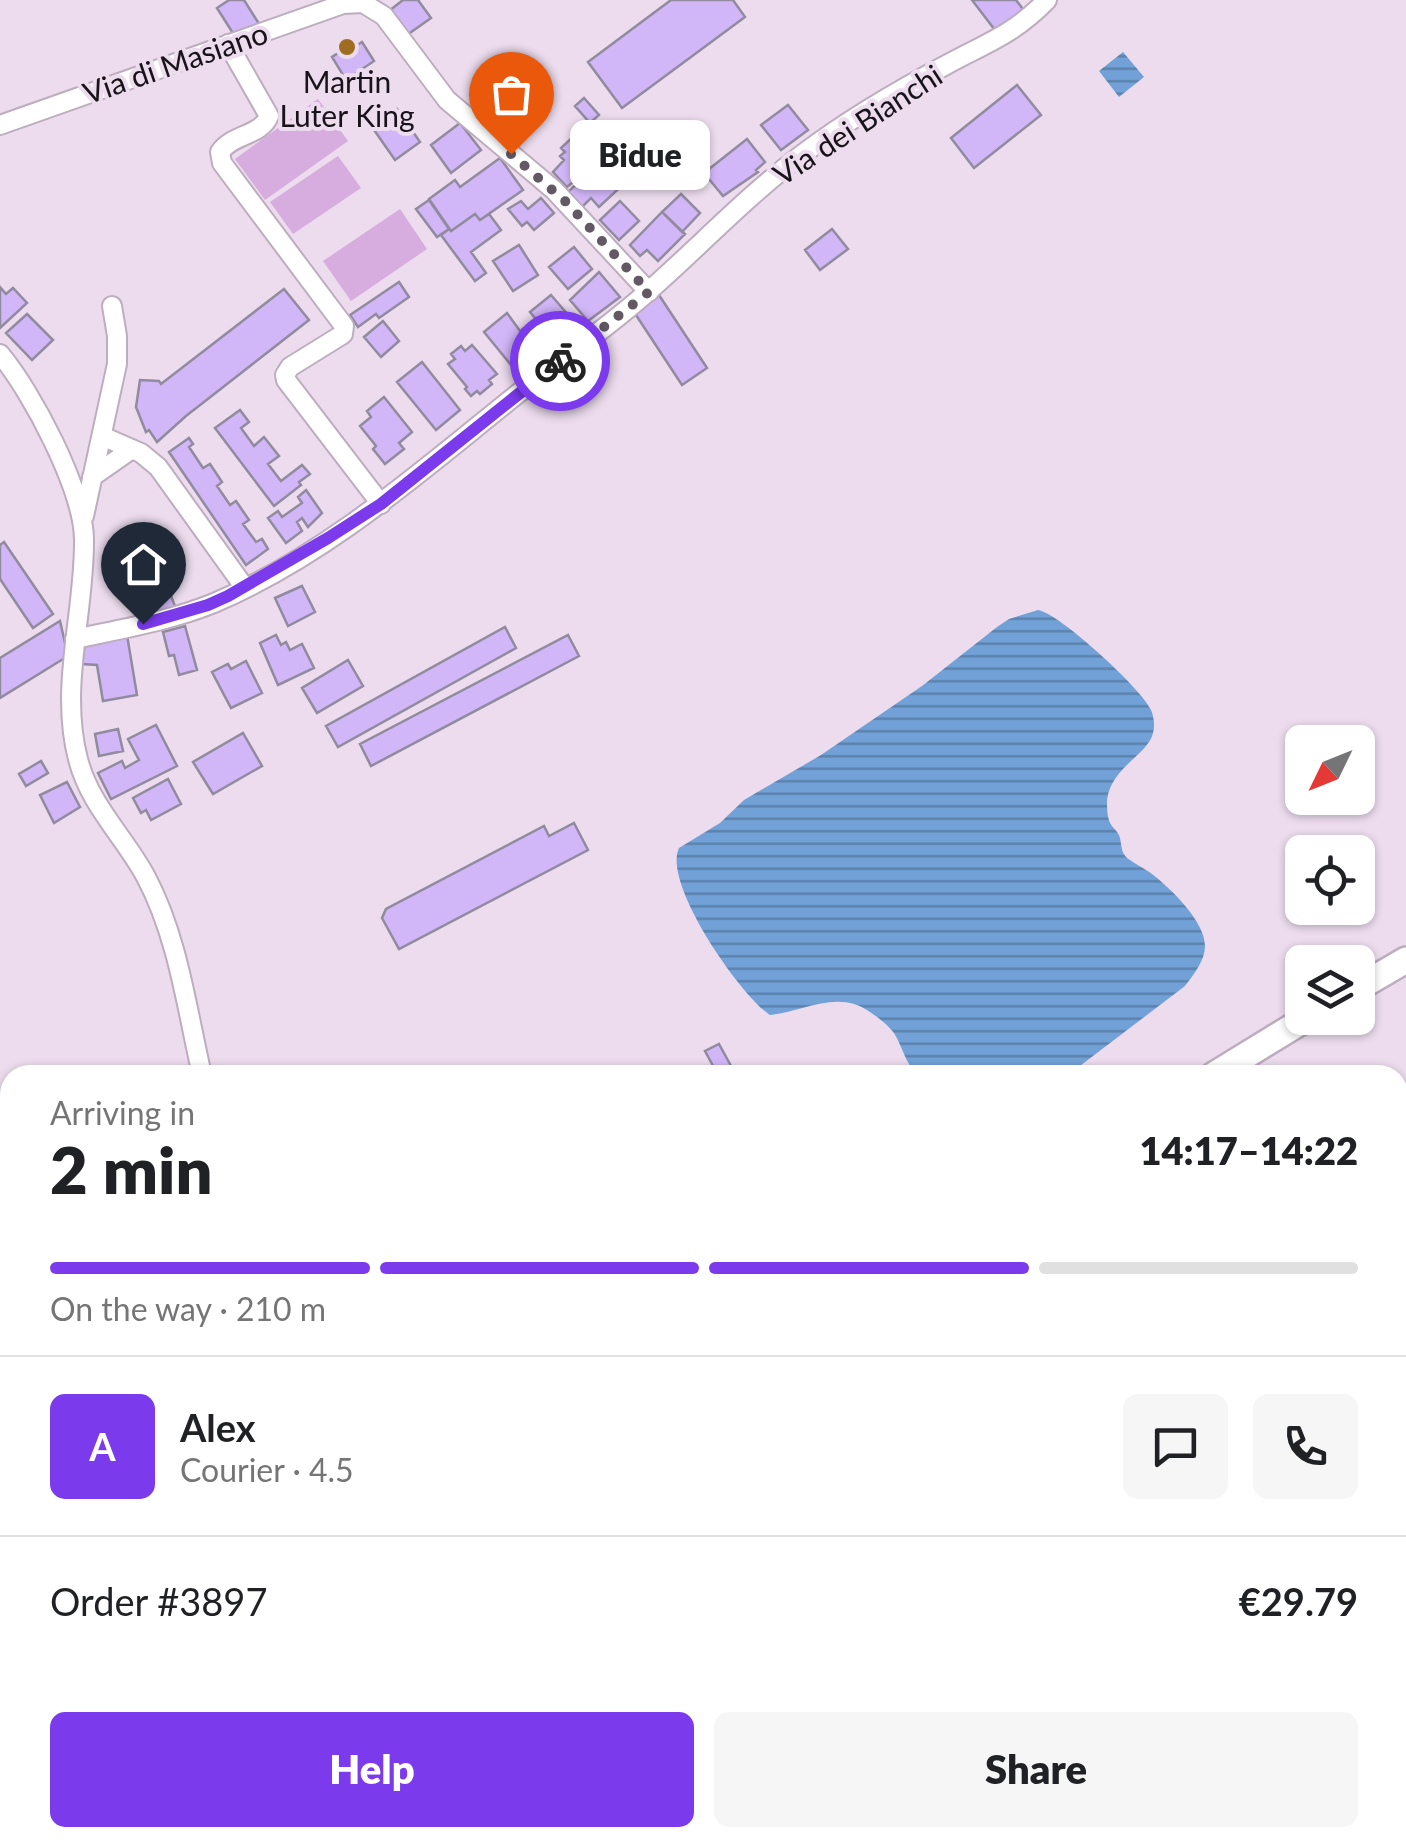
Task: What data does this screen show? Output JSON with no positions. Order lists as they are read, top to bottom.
{
  "streets": {
    "street": ["Via di Masiano", "Via dei Bianchi"]
  },
  "crossings": [
    ["Via di Masiano", "Via dei Bianchi"]
  ],
  "places": ["Martin Luter King", "Bidue"],
  "north": "bottom left",
  "page": {
    "bubble": "Bidue",
    "heading": ["2 min", "Arriving in", "14:17–14:22"],
    "panel": [
      "Alex",
      "Courier · 4.5",
      "Order #3897",
      "€29.79"
    ],
    "bar": "On the way · 210 m",
    "round": "A",
    "buttons": ["Help", "Share"]
  }
}
